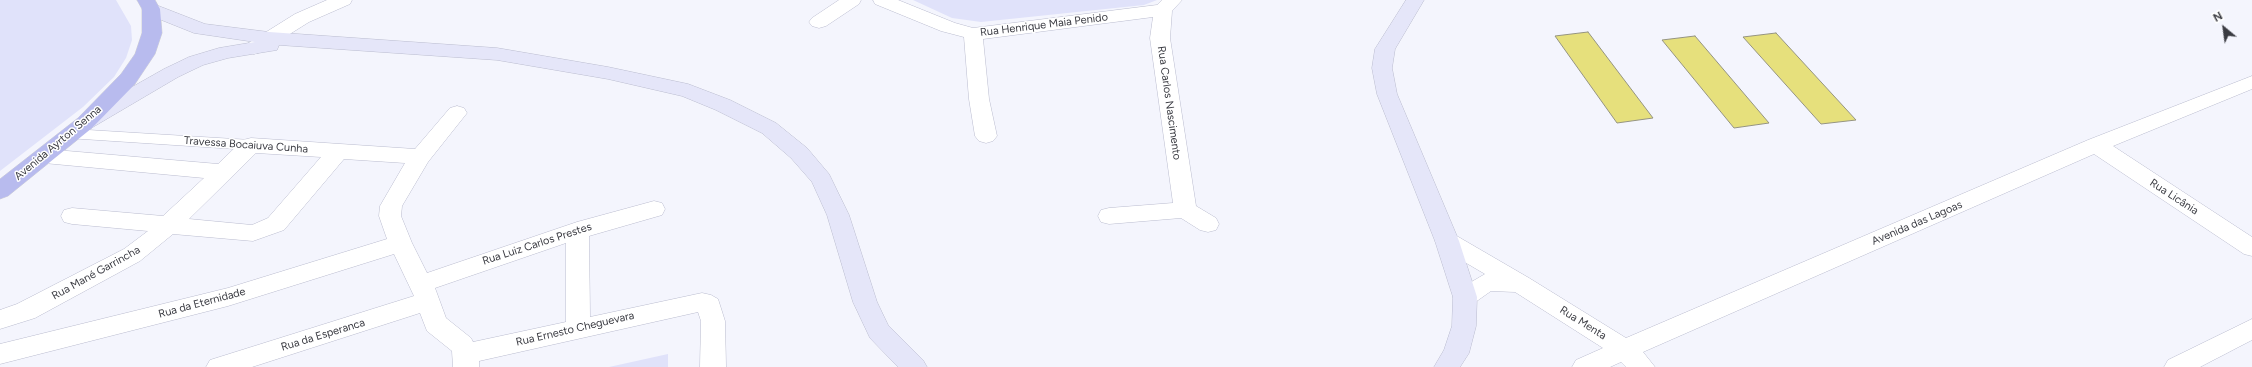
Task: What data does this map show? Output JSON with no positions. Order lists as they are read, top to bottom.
{
  "streets": {
    "highway": ["Avenida Ayrton Senna"],
    "street": [
      "Rua Henrique Maia Penido",
      "Rua Carlos Nascimento",
      "Travessa Bocaiuva Cunha",
      "Rua Licânia",
      "Avenida das Lagoas",
      "Rua Luiz Carlos Prestes",
      "Rua Mané Garrincha",
      "Rua da Eternidade",
      "Rua Menta",
      "Rua Ernesto Cheguevara",
      "Rua da Esperanca"
    ]
  },
  "crossings": [
    ["Rua Henrique Maia Penido", "Rua Carlos Nascimento"],
    ["Avenida Ayrton Senna", "Travessa Bocaiuva Cunha"],
    ["Travessa Bocaiuva Cunha", "Rua Mané Garrincha"],
    ["Rua Licânia", "Avenida das Lagoas"],
    ["Avenida das Lagoas", "Rua Menta"],
    ["Rua Luiz Carlos Prestes", "Rua da Esperanca"]
  ],
  "north": "top left"
}
